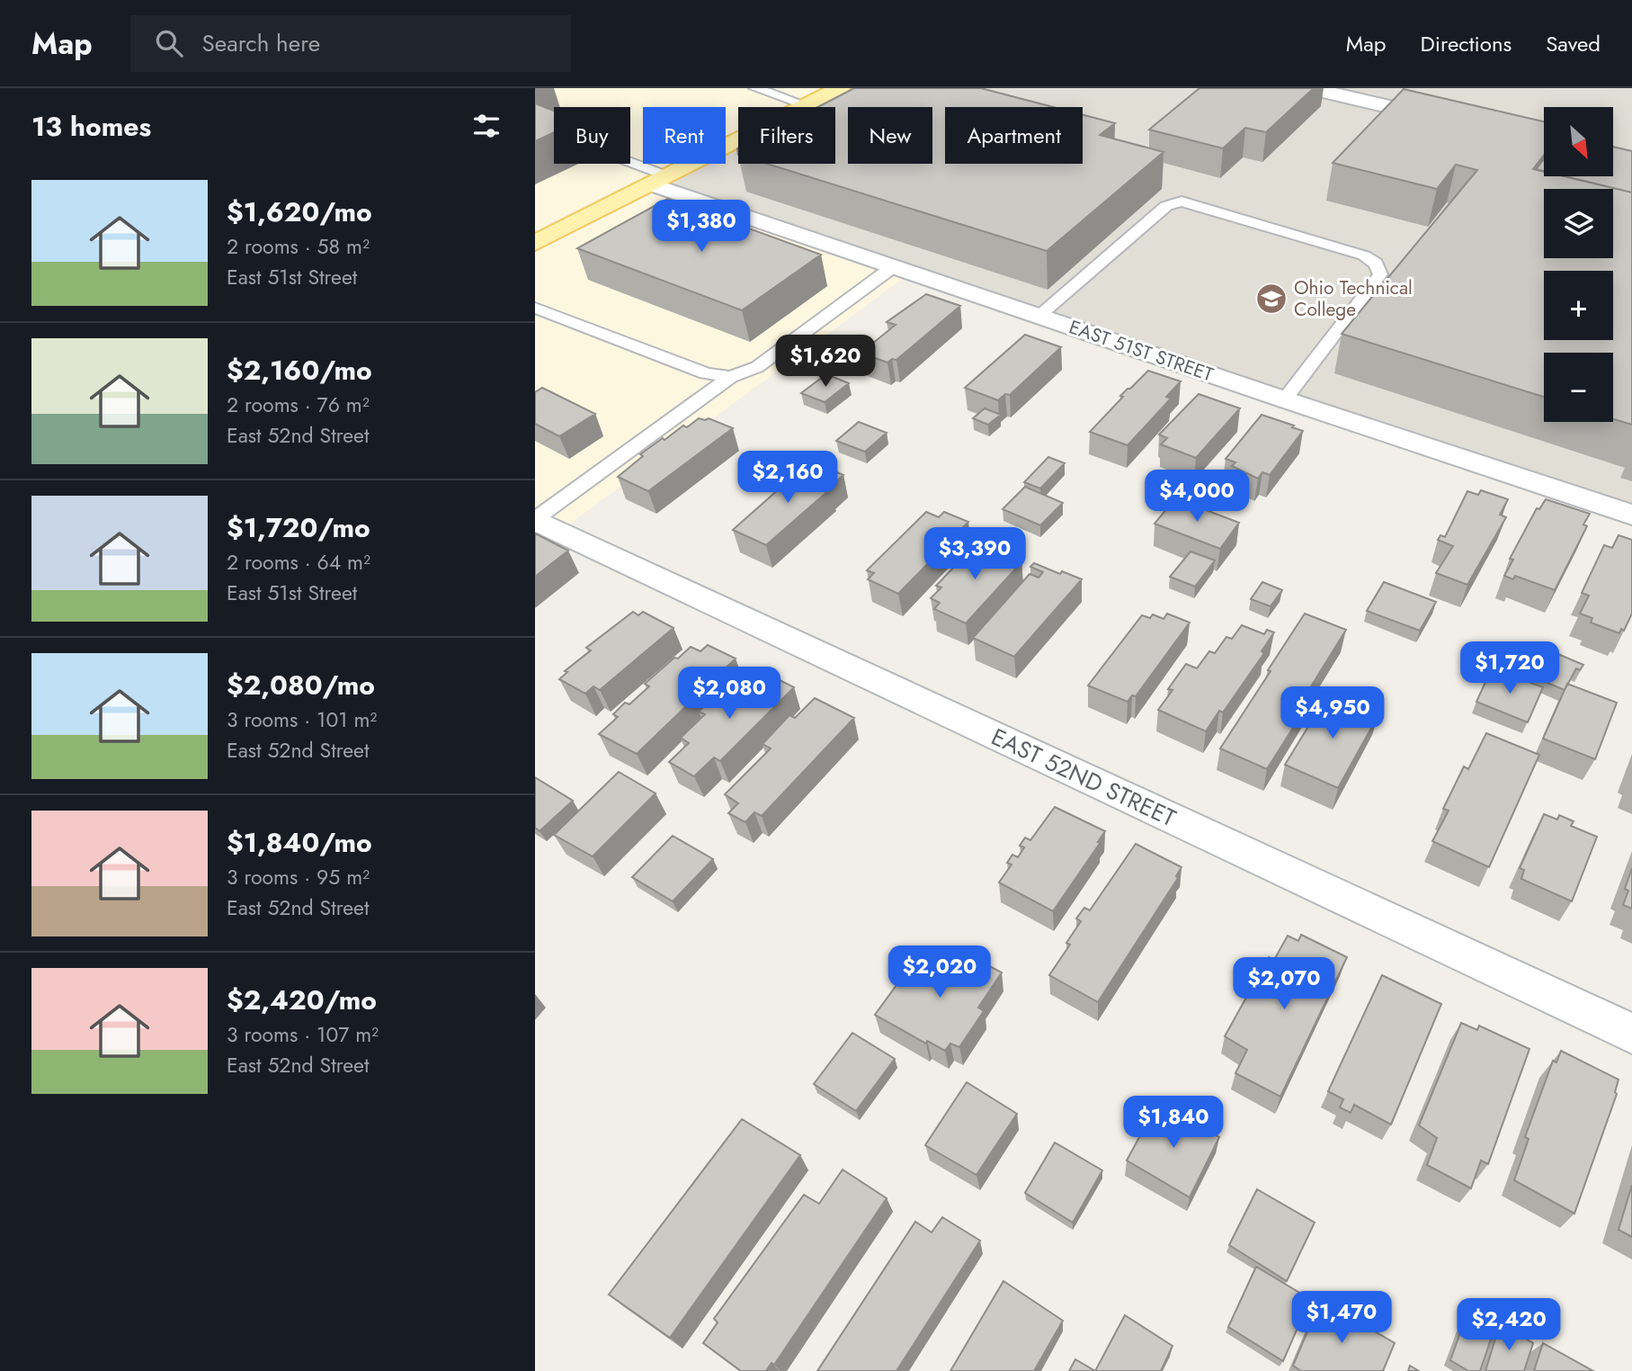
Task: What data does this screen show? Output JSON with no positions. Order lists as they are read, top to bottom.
{
  "streets": {
    "street": ["EAST 51ST STREET", "EAST 52ND STREET"]
  },
  "places": {
    "school or university": ["Ohio Technical College"]
  },
  "north": "bottom right",
  "page": {
    "header": "Map",
    "search": "Search here",
    "nav": ["Map", "Directions", "Saved"],
    "heading": "13 homes",
    "map_buttons": ["+", "−"],
    "chip": [
      "Buy",
      "Rent",
      "Filters",
      "New",
      "Apartment"
    ],
    "list": [
      {
        "name": "$1,620/mo",
        "note": "2 rooms · 58 m² · East 51st Street"
      },
      {
        "name": "$2,160/mo",
        "note": "2 rooms · 76 m² · East 52nd Street"
      },
      {
        "name": "$1,720/mo",
        "note": "2 rooms · 64 m² · East 51st Street"
      },
      {
        "name": "$2,080/mo",
        "note": "3 rooms · 101 m² · East 52nd Street"
      },
      {
        "name": "$1,840/mo",
        "note": "3 rooms · 95 m² · East 52nd Street"
      },
      {
        "name": "$2,420/mo",
        "note": "3 rooms · 107 m² · East 52nd Street"
      }
    ],
    "price": [
      "$1,380",
      "$1,620",
      "$2,160",
      "$4,000",
      "$3,390",
      "$1,720",
      "$2,080",
      "$4,950",
      "$2,020",
      "$2,070",
      "$1,840",
      "$1,470",
      "$2,420"
    ]
  }
}
